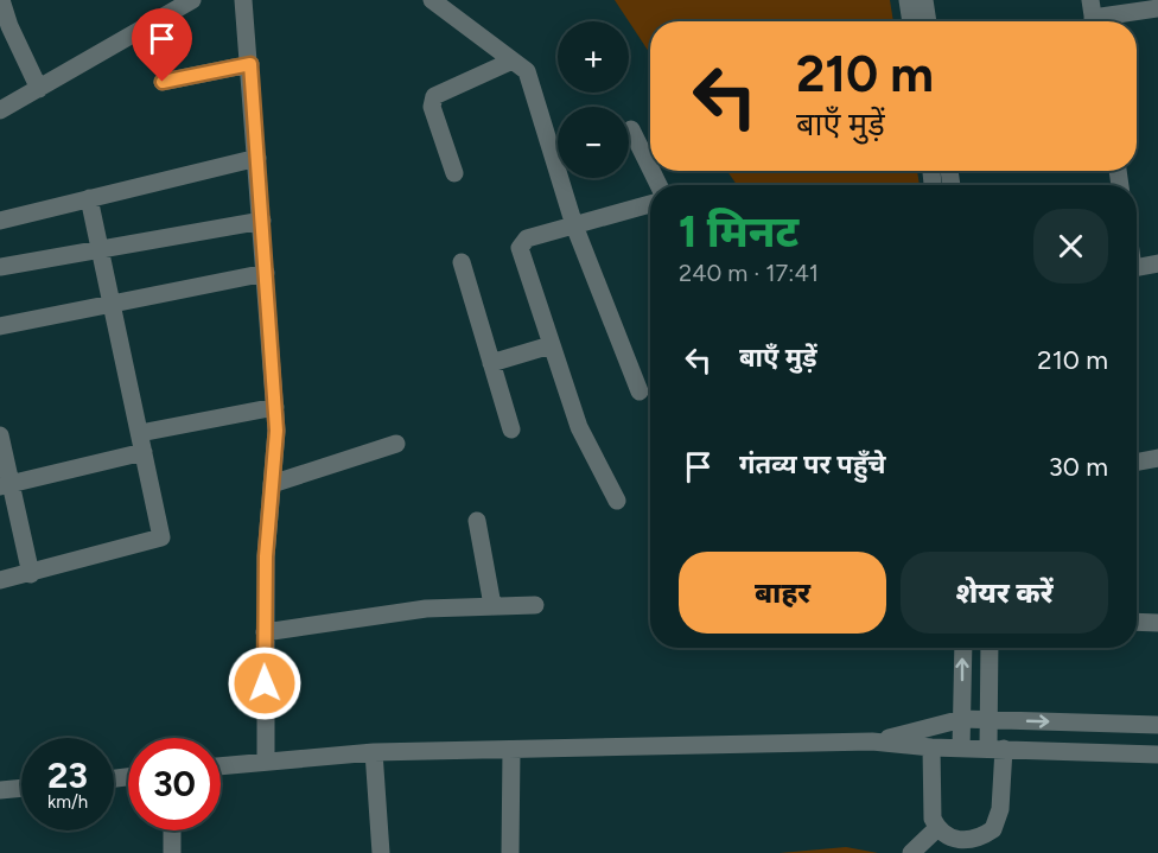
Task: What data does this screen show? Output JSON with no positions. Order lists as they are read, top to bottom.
{
  "page": {
    "map_buttons": ["+", "−"],
    "turn": ["210 m", "बाएँ मुड़ें"],
    "heading": ["1 मिनट", "240 m · 17:41"],
    "list": [
      {
        "name": "बाएँ मुड़ें",
        "value": "210 m"
      },
      {
        "name": "गंतव्य पर पहुँचे",
        "value": "30 m"
      }
    ],
    "buttons": ["बाहर", "शेयर करें"],
    "speed": "23 km/h",
    "limit": "30"
  }
}
